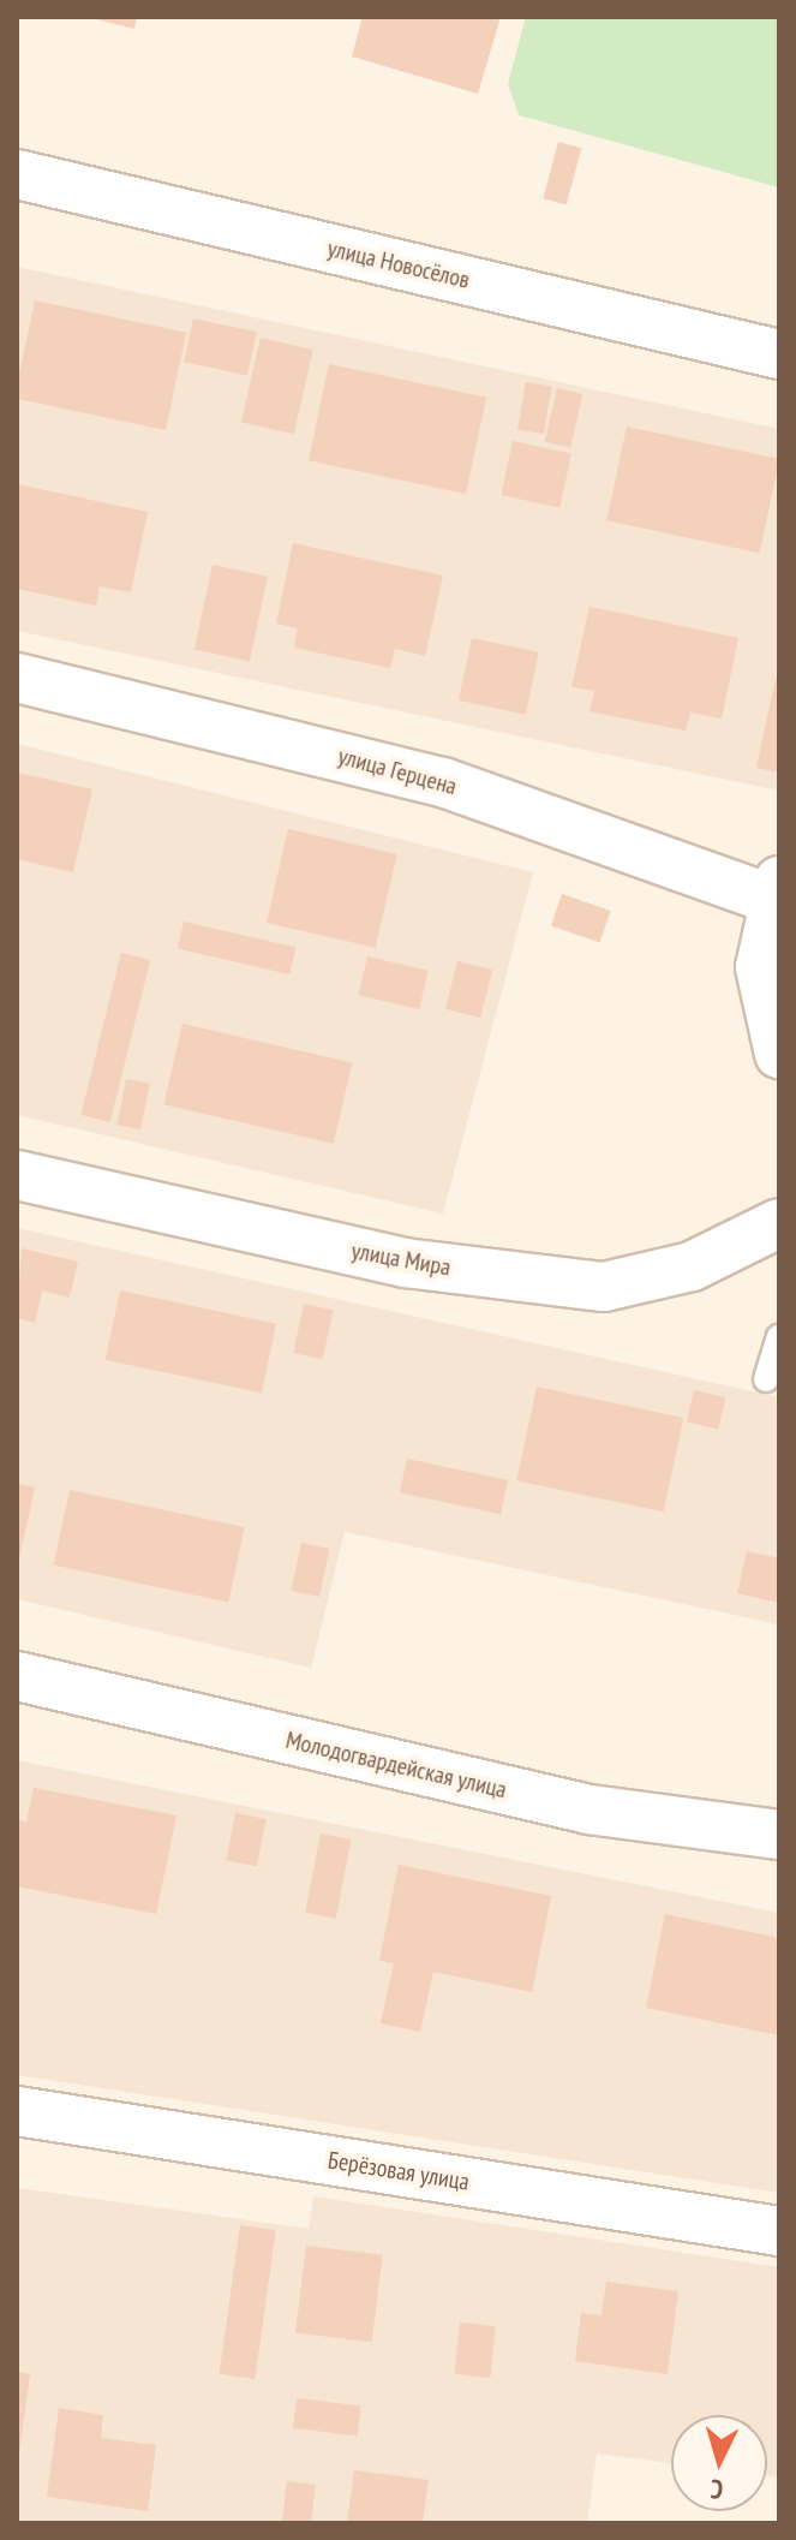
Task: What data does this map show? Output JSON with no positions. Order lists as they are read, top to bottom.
{
  "streets": {
    "street": [
      "улица Новосёлов",
      "улица Герцена",
      "улица Мира",
      "Молодогвардейская улица",
      "Берёзовая улица"
    ]
  },
  "north": "bottom"
}
